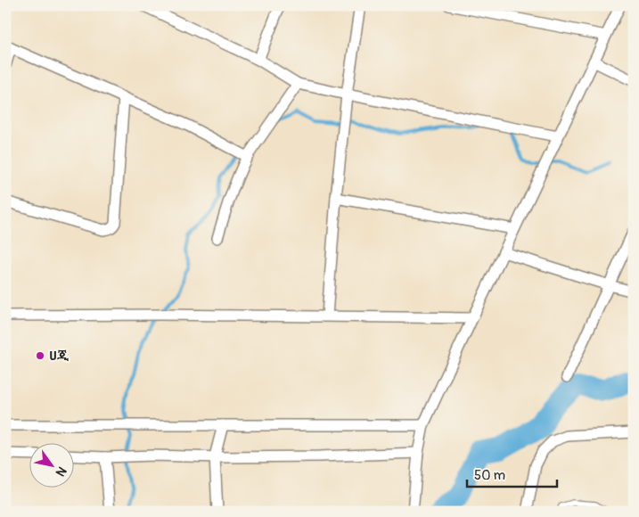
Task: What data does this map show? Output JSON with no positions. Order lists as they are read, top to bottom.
{
  "places": ["ሀጂ"],
  "scale_bar": "50 m",
  "north": "bottom right"
}
